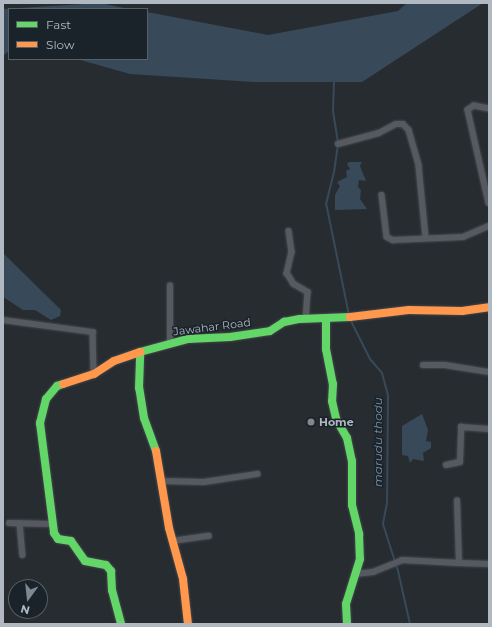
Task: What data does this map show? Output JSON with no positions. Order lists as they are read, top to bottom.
{
  "streets": {
    "street": ["Jawahar Road"]
  },
  "water": ["marudu thodu"],
  "places": ["Home"],
  "legend": ["Fast", "Slow"],
  "north": "bottom"
}
